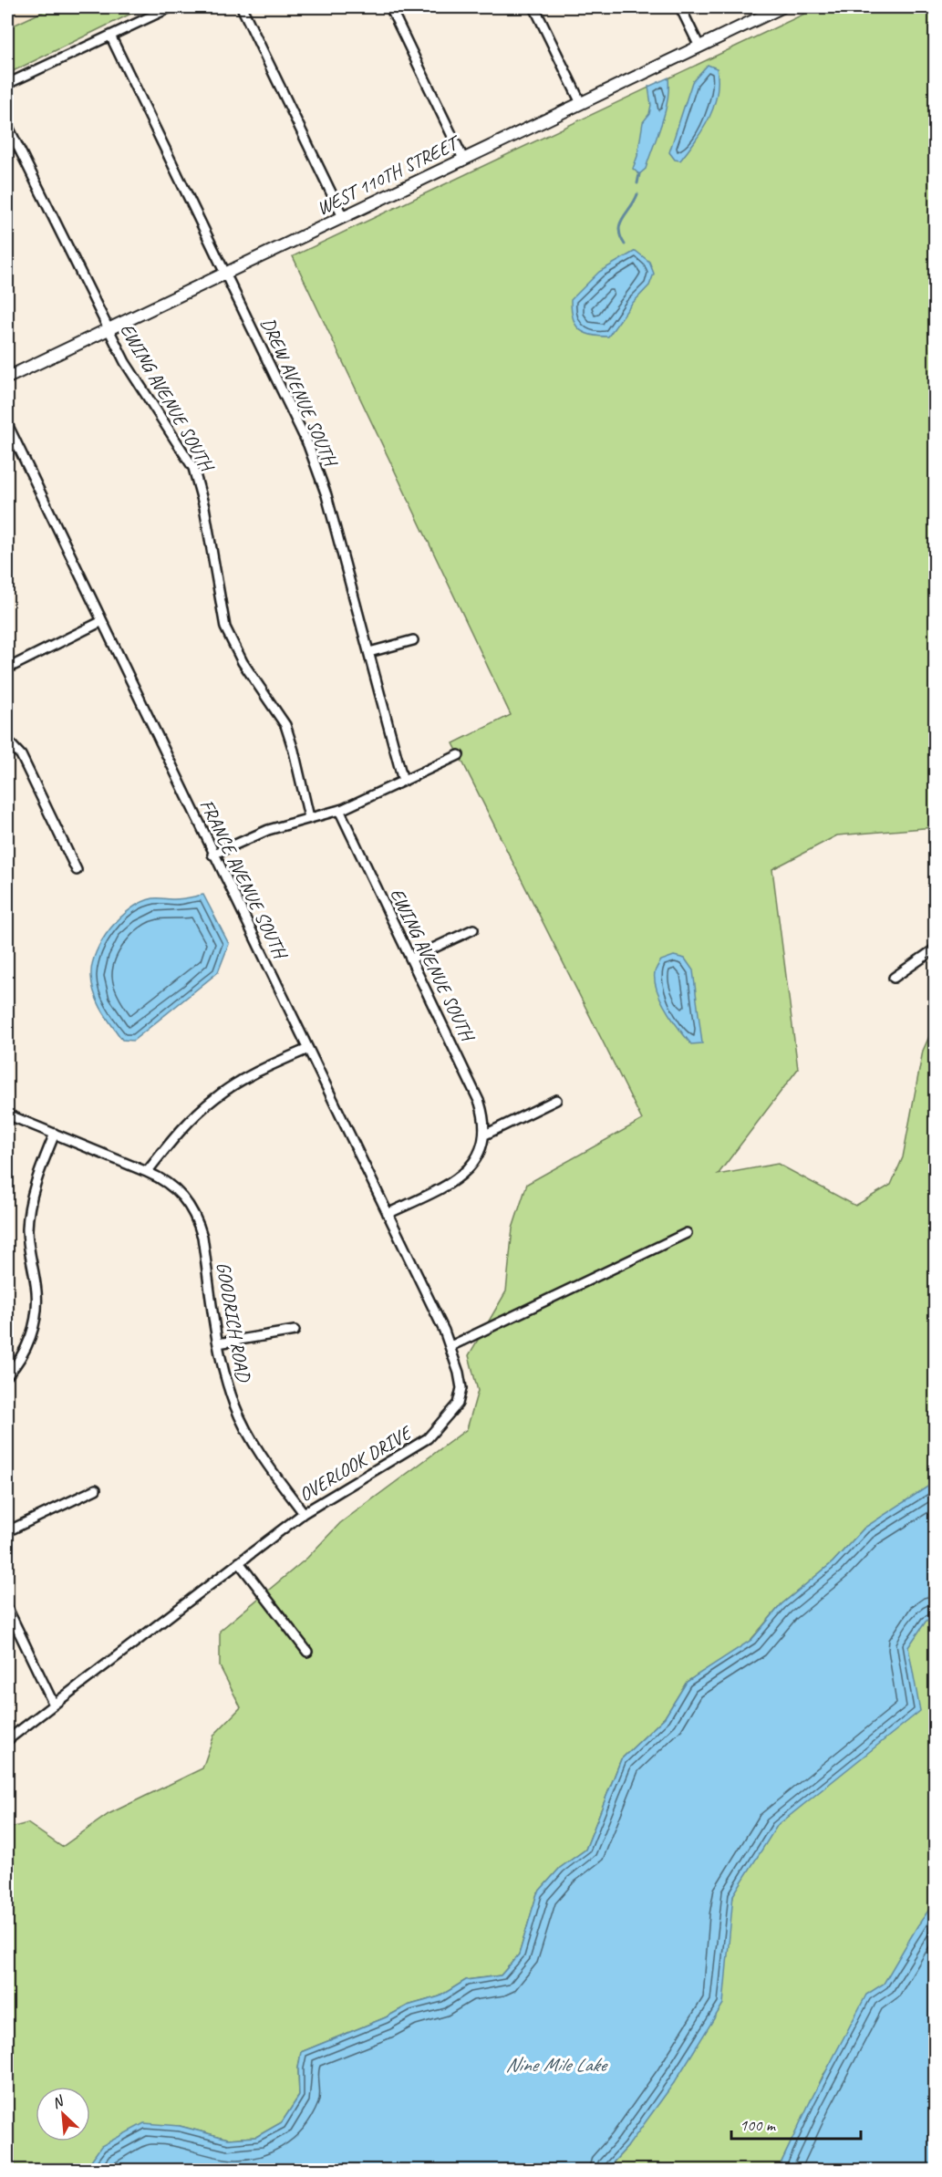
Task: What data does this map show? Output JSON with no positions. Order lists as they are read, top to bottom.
{
  "streets": {
    "street": [
      "WEST 110TH STREET",
      "DREW AVENUE SOUTH",
      "EWING AVENUE SOUTH",
      "FRANCE AVENUE SOUTH",
      "GOODRICH ROAD",
      "OVERLOOK DRIVE"
    ]
  },
  "crossings": [
    ["WEST 110TH STREET", "DREW AVENUE SOUTH"],
    ["WEST 110TH STREET", "EWING AVENUE SOUTH"],
    ["FRANCE AVENUE SOUTH", "OVERLOOK DRIVE"],
    ["GOODRICH ROAD", "OVERLOOK DRIVE"]
  ],
  "water": ["Nine Mile Lake"],
  "scale_bar": "100 m",
  "north": "top left"
}
